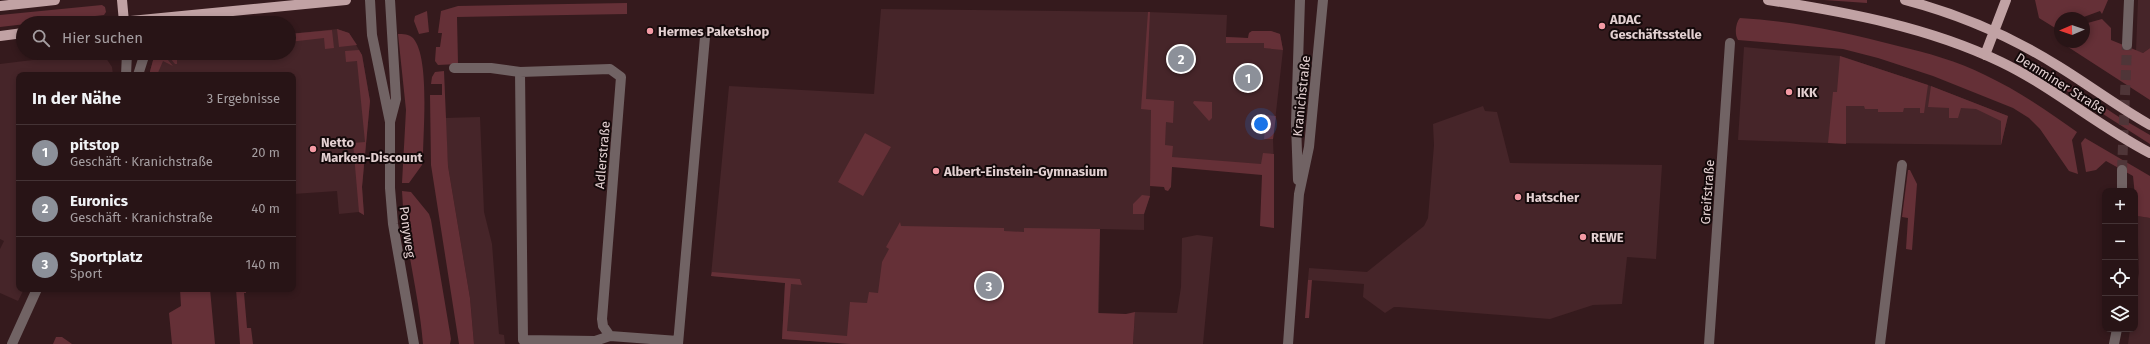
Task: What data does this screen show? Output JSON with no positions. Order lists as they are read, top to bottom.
{
  "streets": {
    "main road": ["Demminer Straße"],
    "street": [
      "Kranichstraße",
      "Adlerstraße",
      "Greifstraße",
      "Ponyweg"
    ]
  },
  "places": [
    "ADAC Geschäftsstelle",
    "Hermes Paketshop",
    "IKK",
    "Netto Marken-Discount",
    "Albert-Einstein-Gymnasium",
    "Hatscher",
    "REWE"
  ],
  "north": "left",
  "page": {
    "search": "Hier suchen",
    "pins": ["2", "1", "3"],
    "heading": ["In der Nähe", "3 Ergebnisse"],
    "list": [
      {
        "mark": "1",
        "name": "pitstop",
        "note": "Geschäft · Kranichstraße",
        "value": "20 m"
      },
      {
        "mark": "2",
        "name": "Euronics",
        "note": "Geschäft · Kranichstraße",
        "value": "40 m"
      },
      {
        "mark": "3",
        "name": "Sportplatz",
        "note": "Sport",
        "value": "140 m"
      }
    ],
    "map_buttons": ["+", "−"]
  }
}
